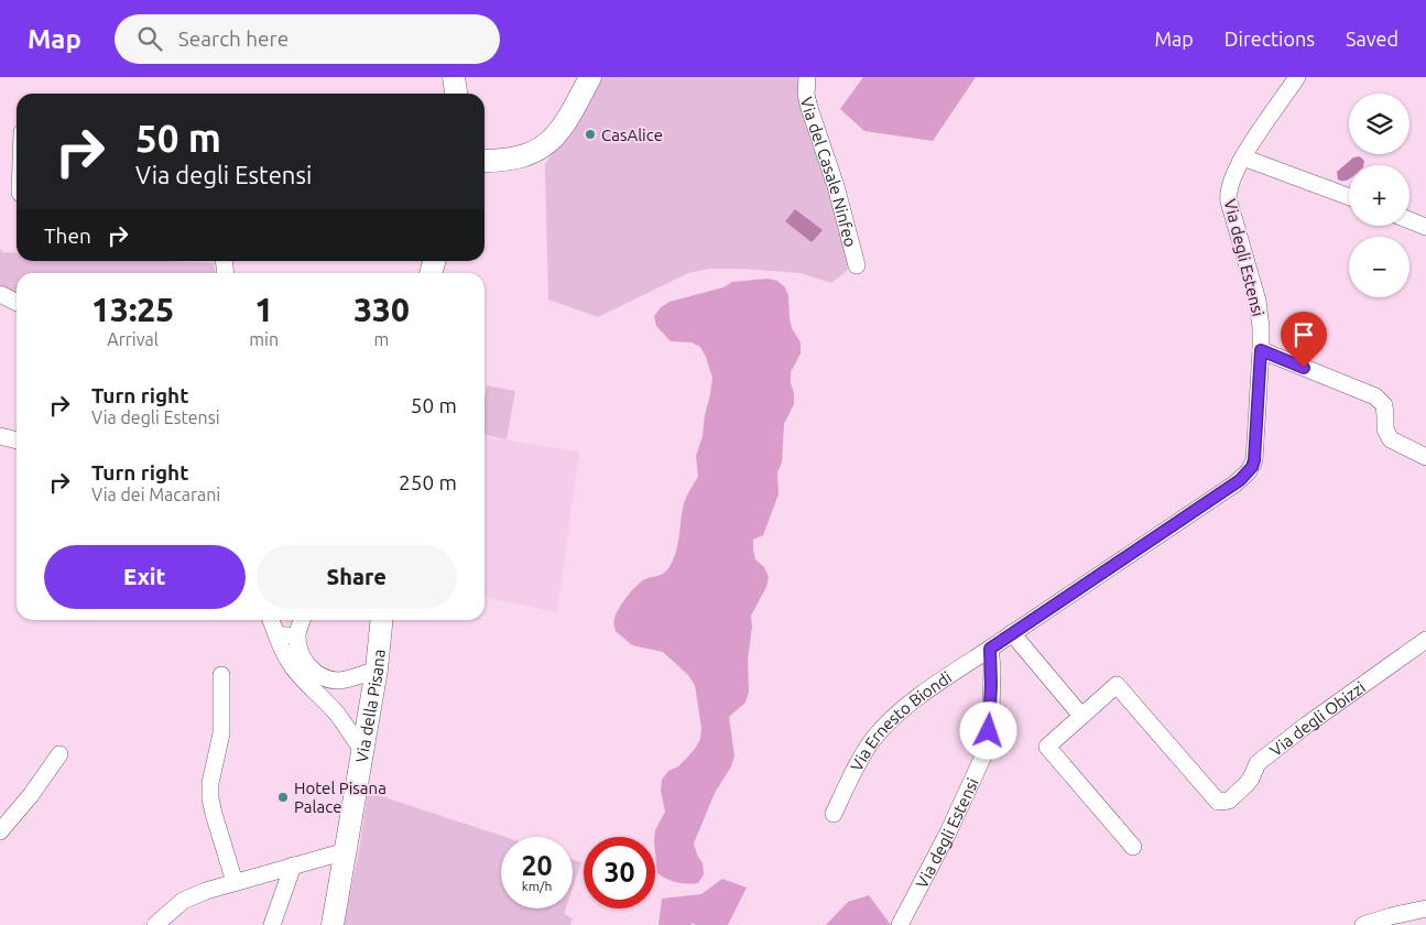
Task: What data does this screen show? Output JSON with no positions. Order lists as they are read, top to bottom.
{
  "streets": {
    "main road": ["Via della Pisana"],
    "street": [
      "Via del Casale Ninfeo",
      "Via degli Estensi",
      "Via degli Obizzi",
      "Via Ernesto Biondi"
    ]
  },
  "crossings": [
    ["Via degli Estensi", "Via Ernesto Biondi"]
  ],
  "places": ["CasAlice", "Hotel Pisana Palace"],
  "page": {
    "header": "Map",
    "search": "Search here",
    "nav": ["Map", "Directions", "Saved"],
    "map_buttons": ["+", "−"],
    "turn": ["50 m", "Via degli Estensi"],
    "then": "Then",
    "eta": [
      "13:25",
      "Arrival",
      "1",
      "min",
      "330",
      "m"
    ],
    "list": [
      {
        "name": "Turn right",
        "note": "Via degli Estensi",
        "value": "50 m"
      },
      {
        "name": "Turn right",
        "note": "Via dei Macarani",
        "value": "250 m"
      }
    ],
    "buttons": ["Exit", "Share"],
    "speed": "20 km/h",
    "limit": "30"
  }
}
